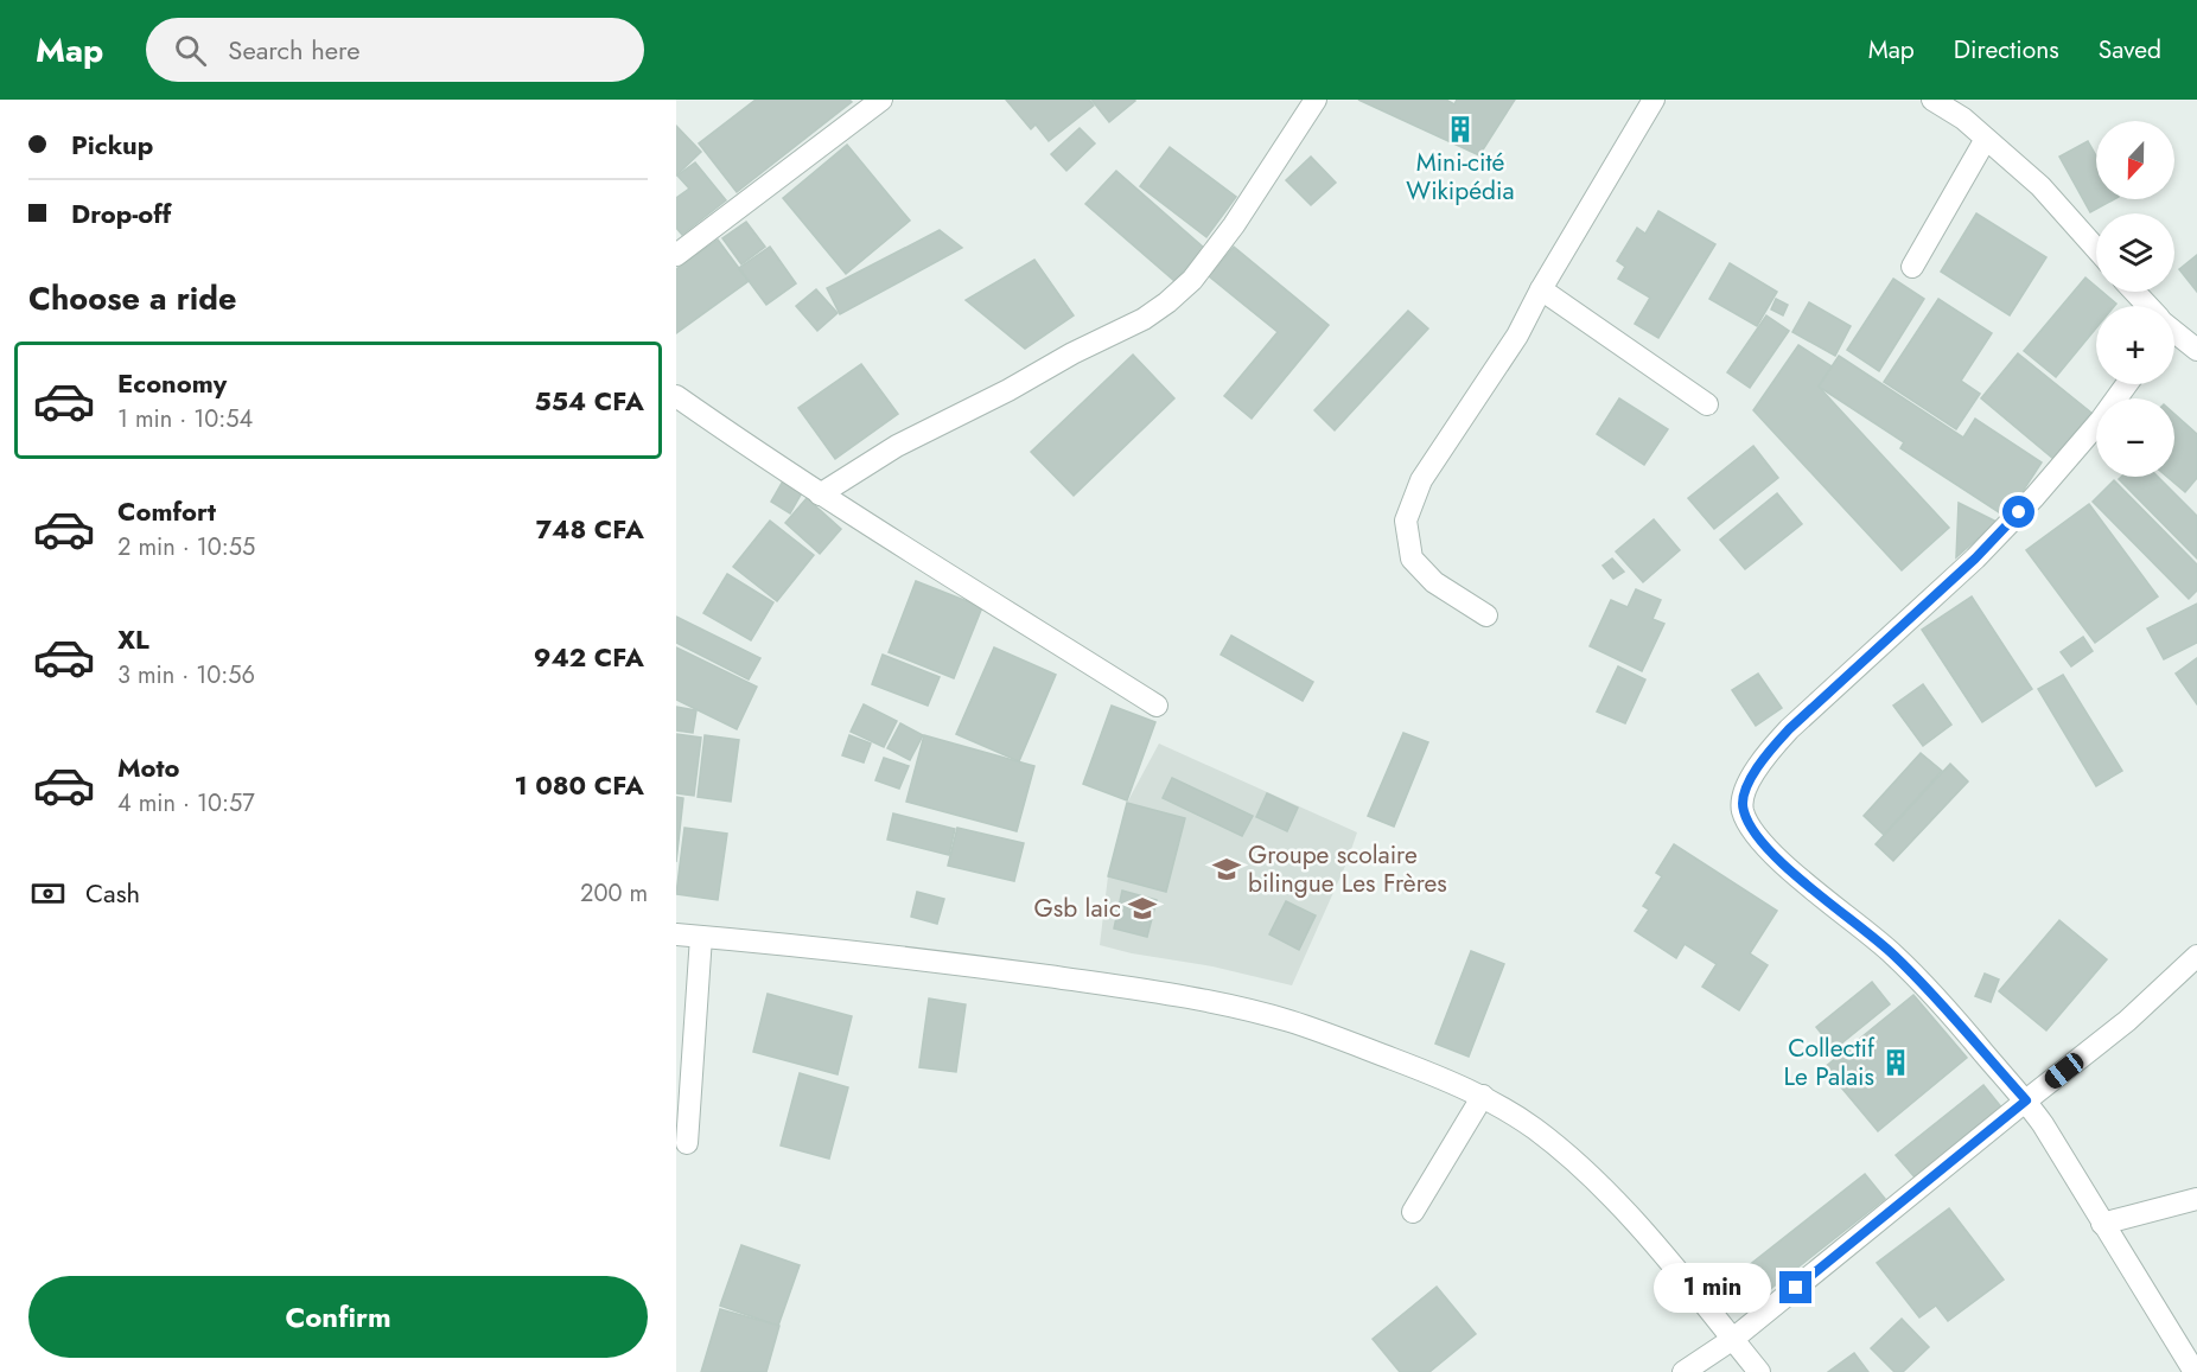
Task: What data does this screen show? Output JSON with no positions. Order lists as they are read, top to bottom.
{
  "places": {
    "building": ["Mini-cité Wikipédia", "Collectif Le Palais"],
    "school or university": ["Groupe scolaire bilingue Les Frères", "Gsb laic"]
  },
  "north": "bottom",
  "page": {
    "header": "Map",
    "search": "Search here",
    "nav": ["Map", "Directions", "Saved"],
    "banner": ["Pickup", "Drop-off"],
    "map_buttons": ["+", "−"],
    "heading": "Choose a ride",
    "list": [
      {
        "name": "Economy",
        "note": "1 min · 10:54",
        "value": "554 CFA"
      },
      {
        "name": "Comfort",
        "note": "2 min · 10:55",
        "value": "748 CFA"
      },
      {
        "name": "XL",
        "note": "3 min · 10:56",
        "value": "942 CFA"
      },
      {
        "name": "Moto",
        "note": "4 min · 10:57",
        "value": "1 080 CFA"
      }
    ],
    "pay": ["Cash", "200 m"],
    "buttons": "Confirm",
    "bubble": "1 min"
  }
}
